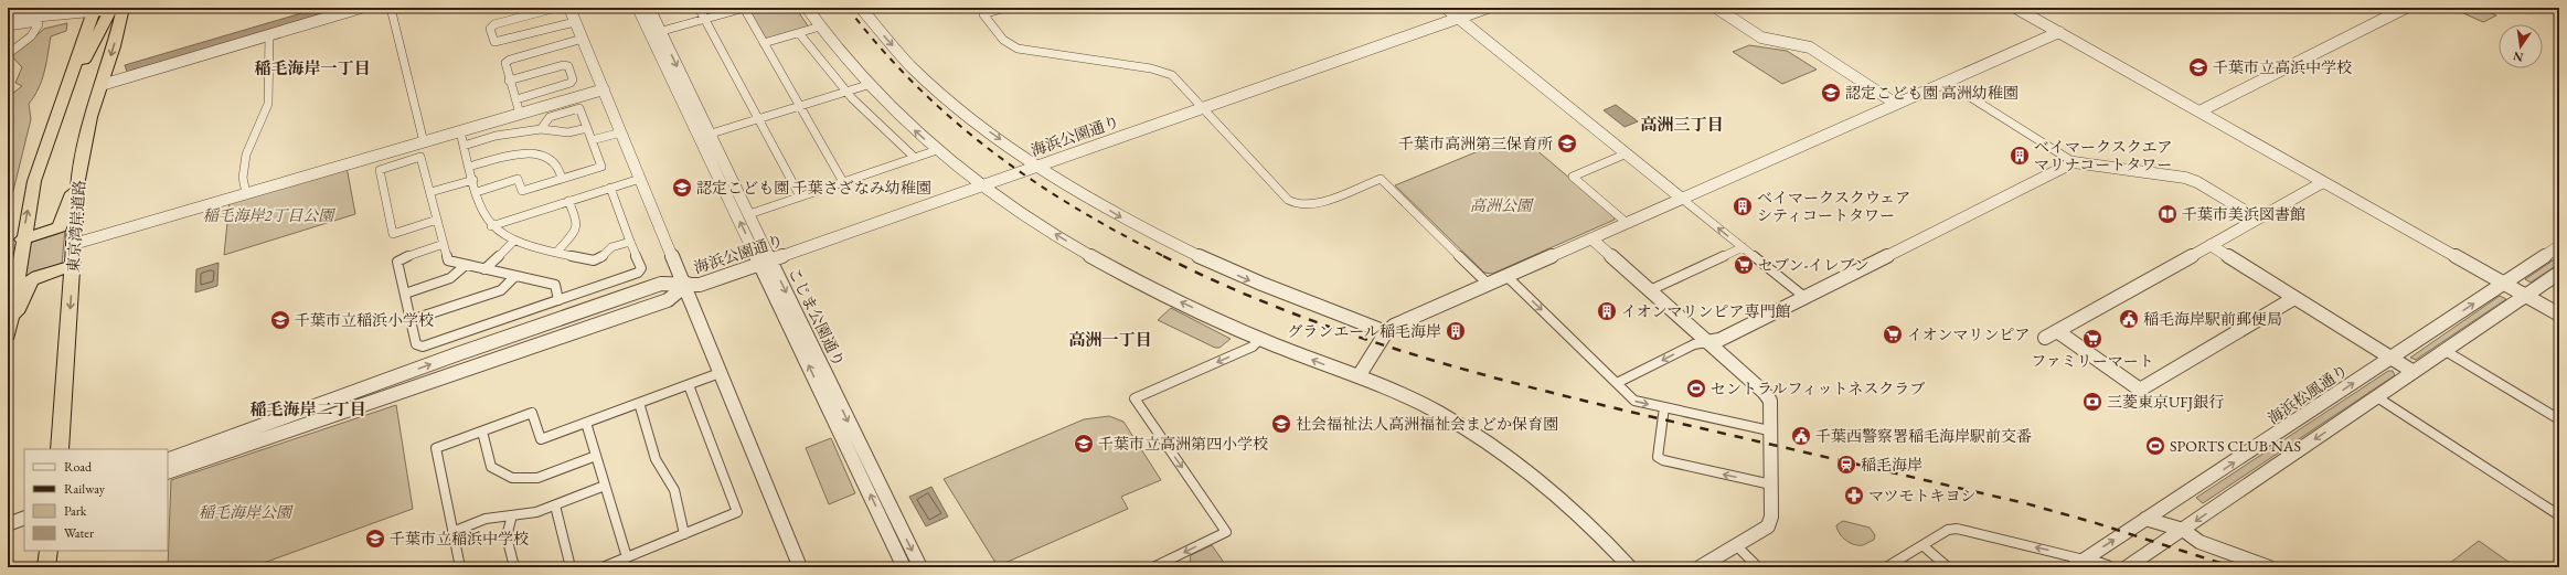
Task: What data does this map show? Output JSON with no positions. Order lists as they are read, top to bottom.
{
  "streets": {
    "highway": ["東京湾岸道路"],
    "street": ["海浜公園通り", "こじま公園通り", "海浜松風通り"]
  },
  "crossings": [
    ["海浜公園通り", "こじま公園通り"]
  ],
  "districts": [
    "稲毛海岸一丁目",
    "高洲三丁目",
    "高洲一丁目",
    "稲毛海岸二丁目"
  ],
  "parks": ["高洲公園", "稲毛海岸2丁目公園", "稲毛海岸公園"],
  "places": {
    "school or university": [
      "千葉市立高浜中学校",
      "認定こども園 高洲幼稚園",
      "千葉市高洲第三保育所",
      "認定こども園 千葉さざなみ幼稚園",
      "千葉市立稲浜小学校",
      "社会福祉法人高洲福祉会まどか保育園",
      "千葉市立高洲第四小学校",
      "千葉市立稲浜中学校"
    ],
    "building": [
      "ベイマークスクエア マリナコートタワー",
      "ベイマークスクウェア シティコートタワー",
      "イオンマリンピア専門館",
      "グランエール稲毛海岸"
    ],
    "library": ["千葉市美浜図書館"],
    "supermarket": ["セブン-イレブン", "イオンマリンピア", "ファミリーマート"],
    "public building": ["稲毛海岸駅前郵便局", "千葉西警察署稲毛海岸駅前交番"],
    "sports": ["セントラルフィットネスクラブ", "SPORTS CLUB NAS"],
    "bank": ["三菱東京UFJ銀行"],
    "station": ["稲毛海岸"],
    "pharmacy": ["マツモトキヨシ"]
  },
  "legend": [
    "Road",
    "Railway",
    "Park",
    "Water"
  ],
  "north": "bottom"
}
